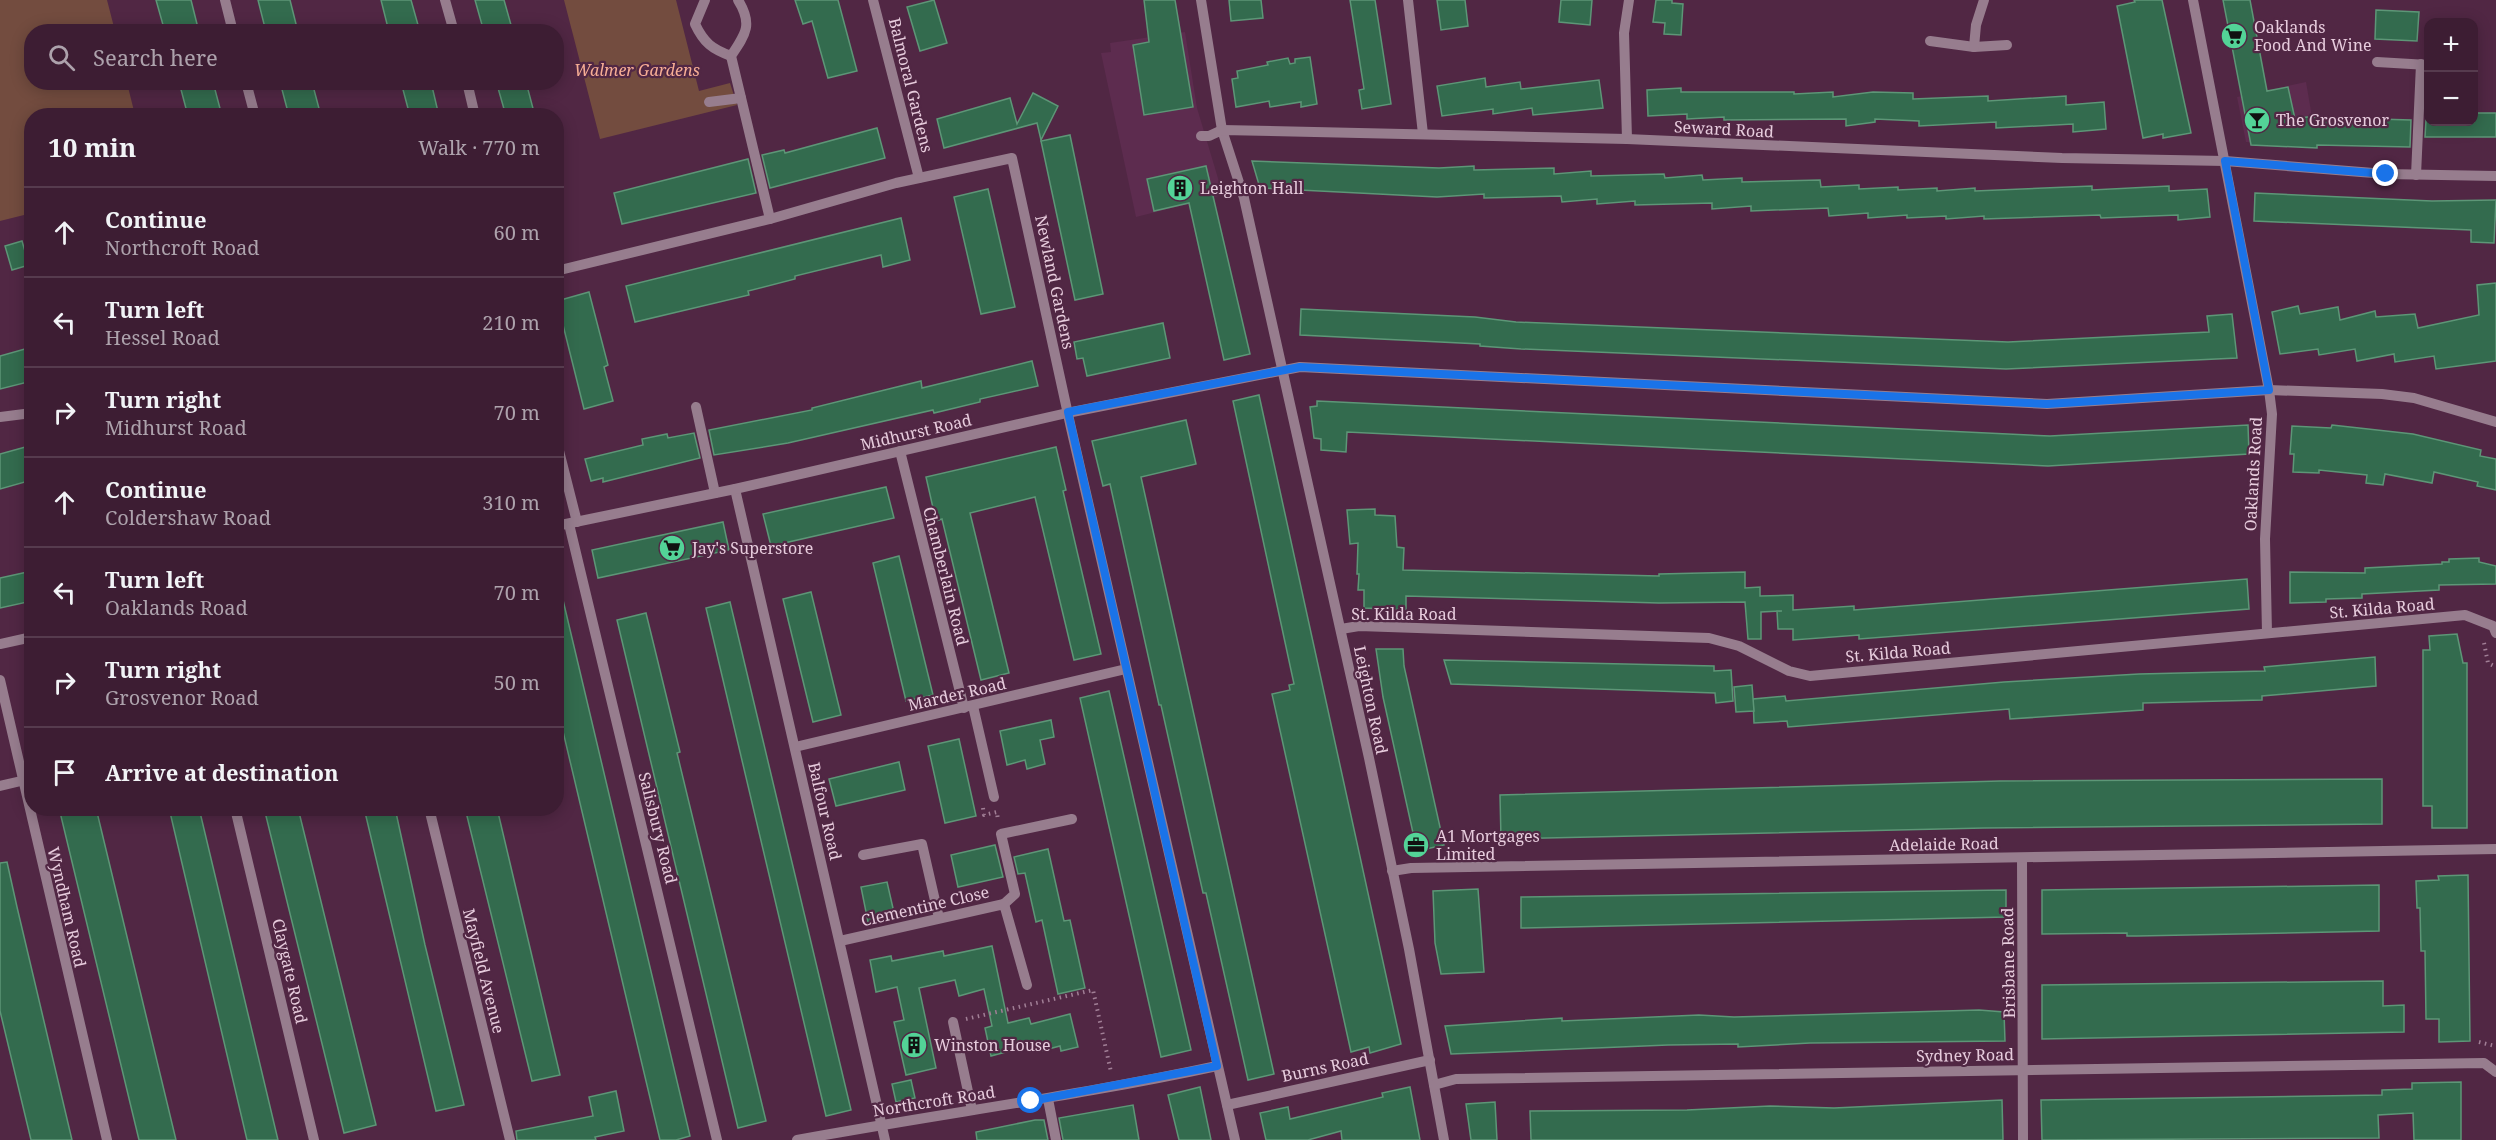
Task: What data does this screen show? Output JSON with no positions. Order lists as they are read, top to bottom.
{
  "streets": {
    "street": [
      "Balmoral Gardens",
      "Seward Road",
      "Newland Gardens",
      "Midhurst Road",
      "Oaklands Road",
      "Chamberlain Road",
      "St. Kilda Road",
      "Marder Road",
      "Leighton Road",
      "Balfour Road",
      "Salisbury Road",
      "Adelaide Road",
      "Clementine Close",
      "Wyndham Road",
      "Brisbane Road",
      "Claygate Road",
      "Mayfield Avenue",
      "Sydney Road",
      "Burns Road",
      "Northcroft Road"
    ]
  },
  "crossings": [
    ["Balmoral Gardens", "Newland Gardens"],
    ["Seward Road", "Oaklands Road"],
    ["Seward Road", "Leighton Road"],
    ["Newland Gardens", "Midhurst Road"],
    ["Newland Gardens", "Marder Road"],
    ["Newland Gardens", "Burns Road"],
    ["Newland Gardens", "Northcroft Road"],
    ["Midhurst Road", "Oaklands Road"],
    ["Midhurst Road", "Chamberlain Road"],
    ["Midhurst Road", "Leighton Road"],
    ["Midhurst Road", "Balfour Road"],
    ["Midhurst Road", "Salisbury Road"],
    ["Oaklands Road", "St. Kilda Road"],
    ["Chamberlain Road", "Marder Road"],
    ["St. Kilda Road", "Leighton Road"],
    ["Marder Road", "Balfour Road"],
    ["Leighton Road", "Adelaide Road"],
    ["Leighton Road", "Sydney Road"],
    ["Leighton Road", "Burns Road"],
    ["Balfour Road", "Clementine Close"],
    ["Balfour Road", "Northcroft Road"],
    ["Adelaide Road", "Brisbane Road"],
    ["Brisbane Road", "Sydney Road"]
  ],
  "parks": ["Walmer Gardens"],
  "places": {
    "supermarket": ["Oaklands Food And Wine", "Jay's Superstore"],
    "bar": ["The Grosvenor"],
    "building": ["Leighton Hall", "Winston House"],
    "office": ["A1 Mortgages Limited"]
  },
  "page": {
    "map_buttons": ["+", "−"],
    "search": "Search here",
    "heading": ["10 min", "Walk · 770 m"],
    "list": [
      ["Continue", "Northcroft Road", "60 m"],
      ["Turn left", "Hessel Road", "210 m"],
      ["Turn right", "Midhurst Road", "70 m"],
      ["Continue", "Coldershaw Road", "310 m"],
      ["Turn left", "Oaklands Road", "70 m"],
      ["Turn right", "Grosvenor Road", "50 m"],
      "Arrive at destination"
    ]
  }
}
